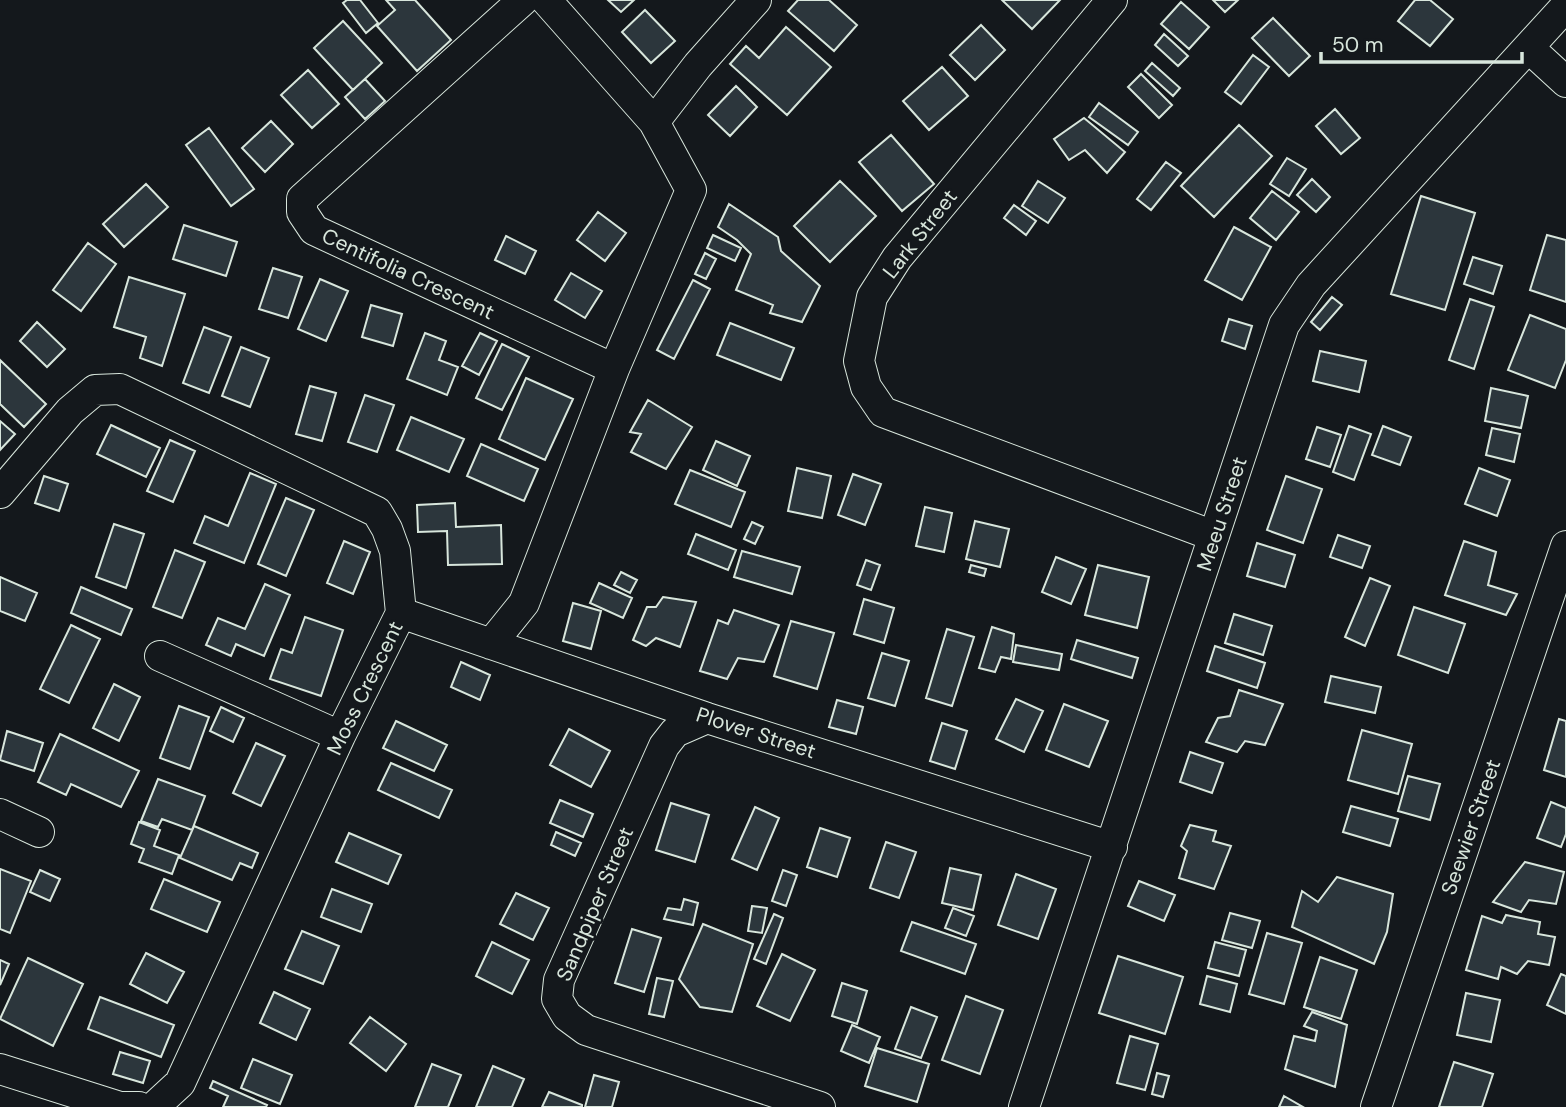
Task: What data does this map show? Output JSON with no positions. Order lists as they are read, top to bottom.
{
  "streets": {
    "street": [
      "Lark Street",
      "Centifolia Crescent",
      "Meeu Street",
      "Moss Crescent",
      "Plover Street",
      "Seewier Street",
      "Sandpiper Street"
    ]
  },
  "crossings": [
    ["Lark Street", "Meeu Street"],
    ["Meeu Street", "Plover Street"],
    ["Moss Crescent", "Plover Street"],
    ["Plover Street", "Sandpiper Street"]
  ],
  "scale_bar": "50 m"
}
